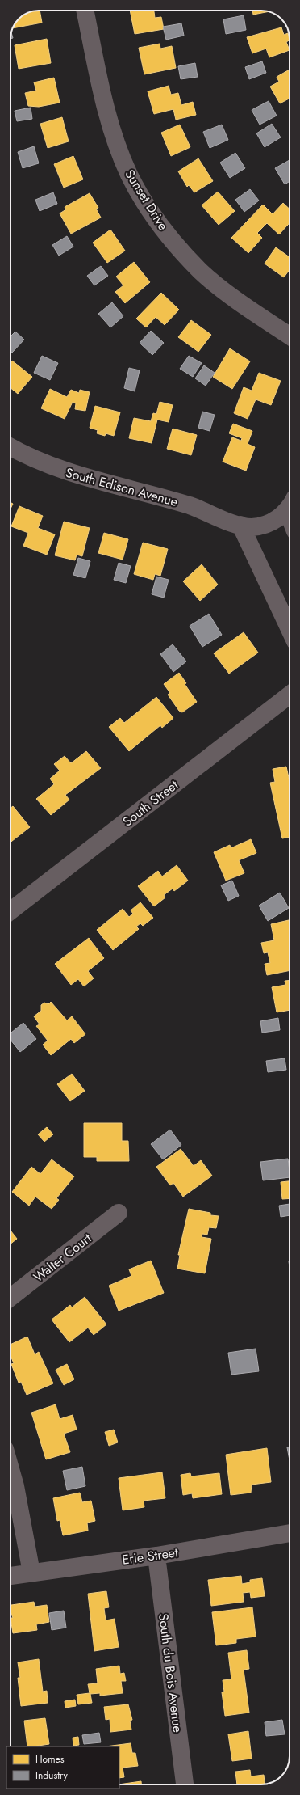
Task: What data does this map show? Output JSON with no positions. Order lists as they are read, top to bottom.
{
  "streets": {
    "street": [
      "Sunset Drive",
      "South Edison Avenue",
      "South Street",
      "Walter Court",
      "Erie Street",
      "South du Bois Avenue"
    ]
  },
  "crossings": [
    ["Erie Street", "South du Bois Avenue"]
  ],
  "legend": ["Homes", "Industry"]
}
